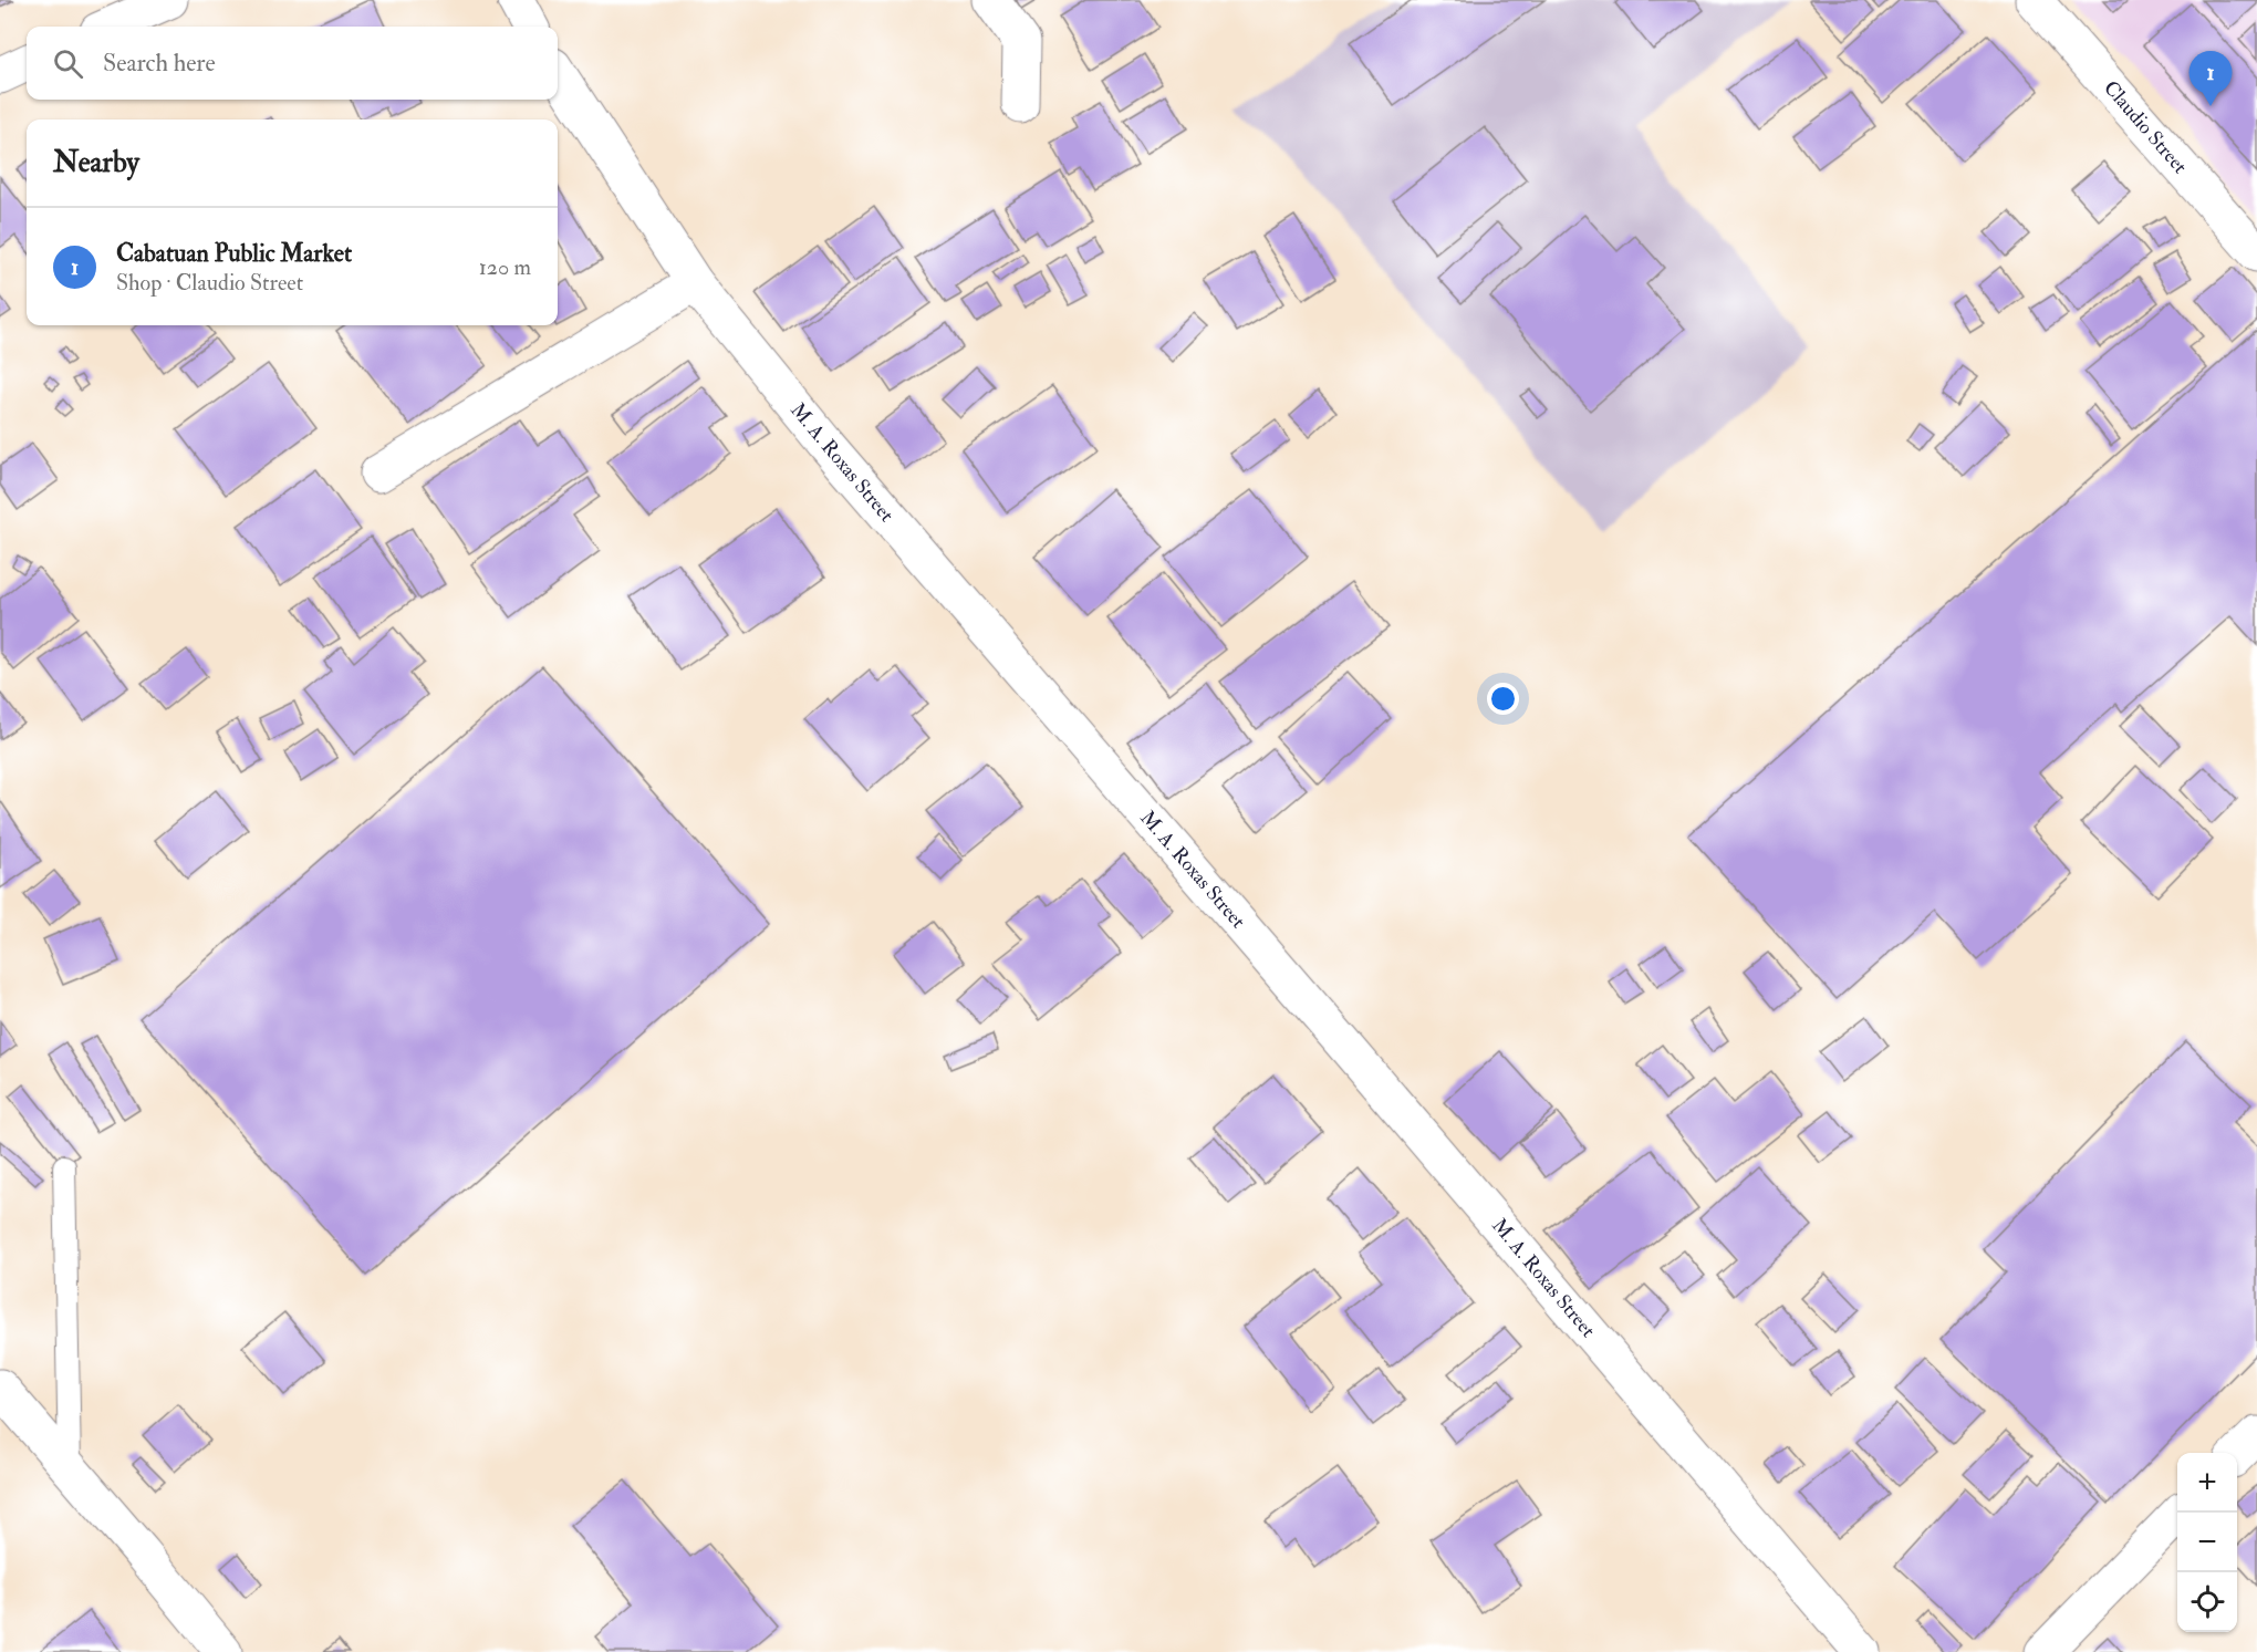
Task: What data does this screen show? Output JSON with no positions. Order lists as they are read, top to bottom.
{
  "streets": {
    "street": ["Claudio Street", "M. A. Roxas Street"]
  },
  "page": {
    "search": "Search here",
    "pins": "1",
    "heading": "Nearby",
    "list": [
      {
        "mark": "1",
        "name": "Cabatuan Public Market",
        "note": "Shop · Claudio Street",
        "value": "120 m"
      }
    ],
    "map_buttons": ["+", "−"]
  }
}
